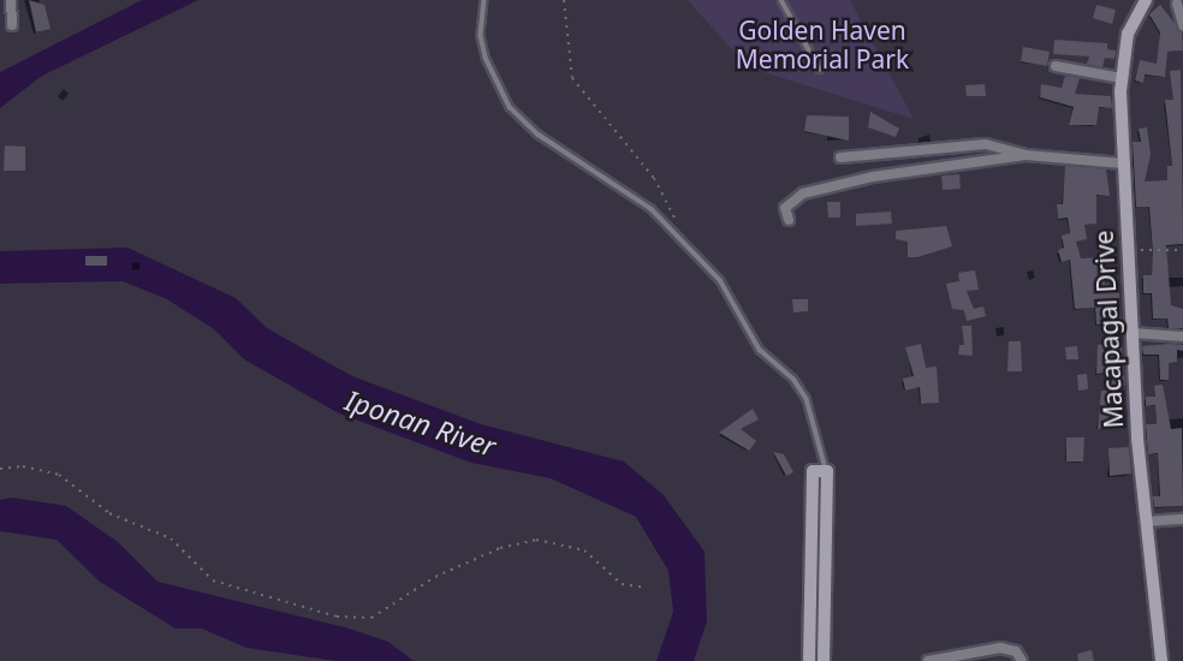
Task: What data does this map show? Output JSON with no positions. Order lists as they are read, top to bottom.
{
  "streets": {
    "main road": ["Macapagal Drive"]
  },
  "water": ["Iponan River"],
  "parks": ["Golden Haven Memorial Park"]
}
